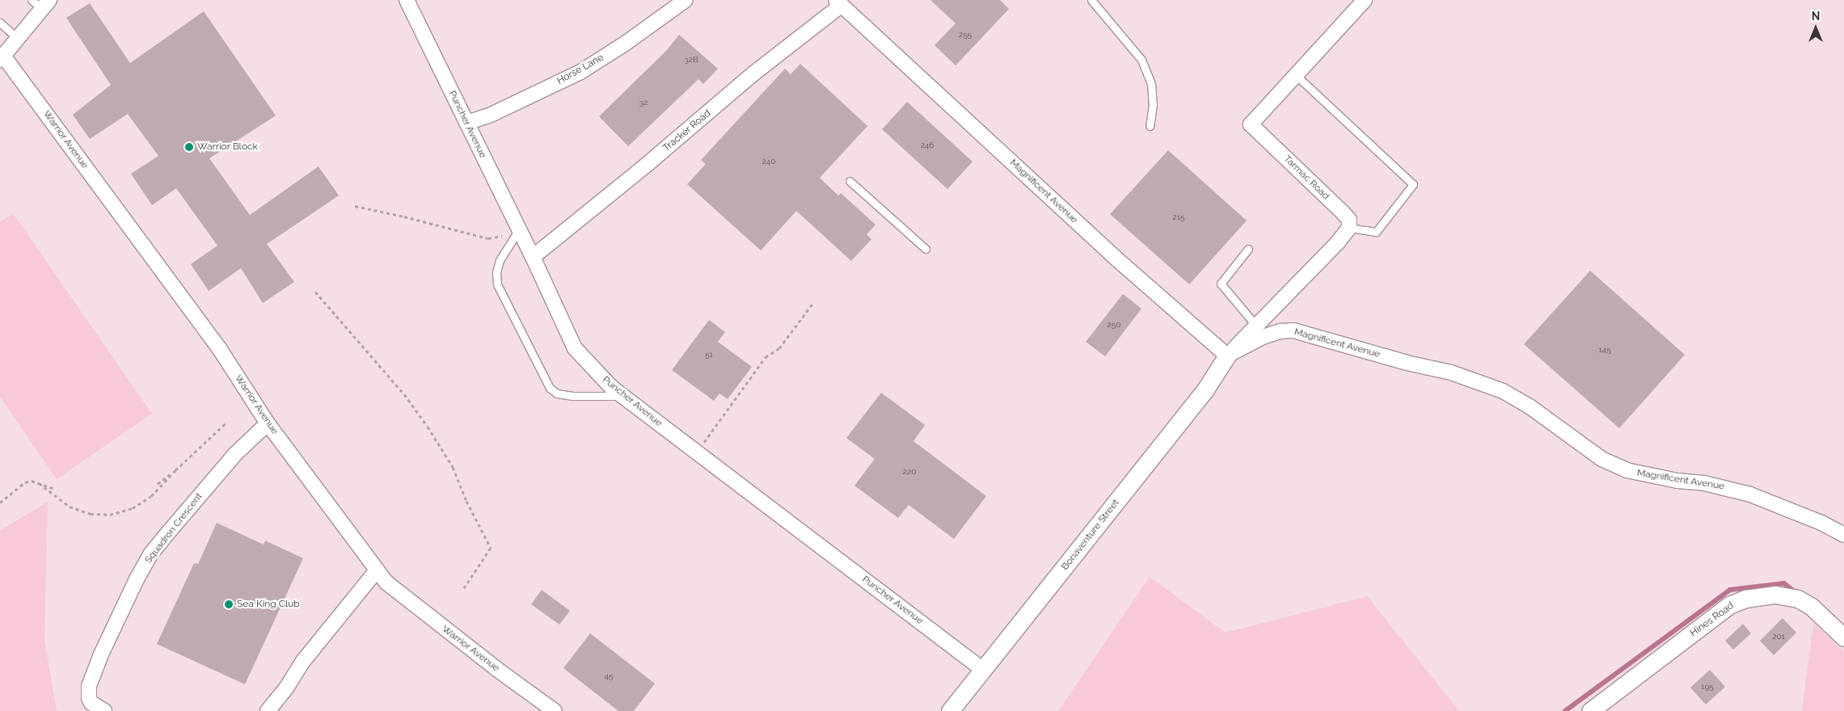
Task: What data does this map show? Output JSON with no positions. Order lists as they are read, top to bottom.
{
  "streets": {
    "street": [
      "Horse Lane",
      "Puncher Avenue",
      "Tracker Road",
      "Warrior Avenue",
      "Tarmac Road",
      "Magnificent Avenue",
      "Squadron Crescent",
      "Bonaventure Street",
      "Hines Road"
    ]
  },
  "crossings": [
    ["Horse Lane", "Puncher Avenue"],
    ["Puncher Avenue", "Tracker Road"],
    ["Puncher Avenue", "Bonaventure Street"],
    ["Tracker Road", "Magnificent Avenue"],
    ["Warrior Avenue", "Squadron Crescent"],
    ["Magnificent Avenue", "Bonaventure Street"]
  ],
  "places": ["Warrior Block", "Sea King Club"],
  "house_numbers": [
    "255",
    "32B",
    "32",
    "246",
    "240",
    "215",
    "250",
    "145",
    "51",
    "220",
    "201",
    "45",
    "195"
  ],
  "north": "top"
}
